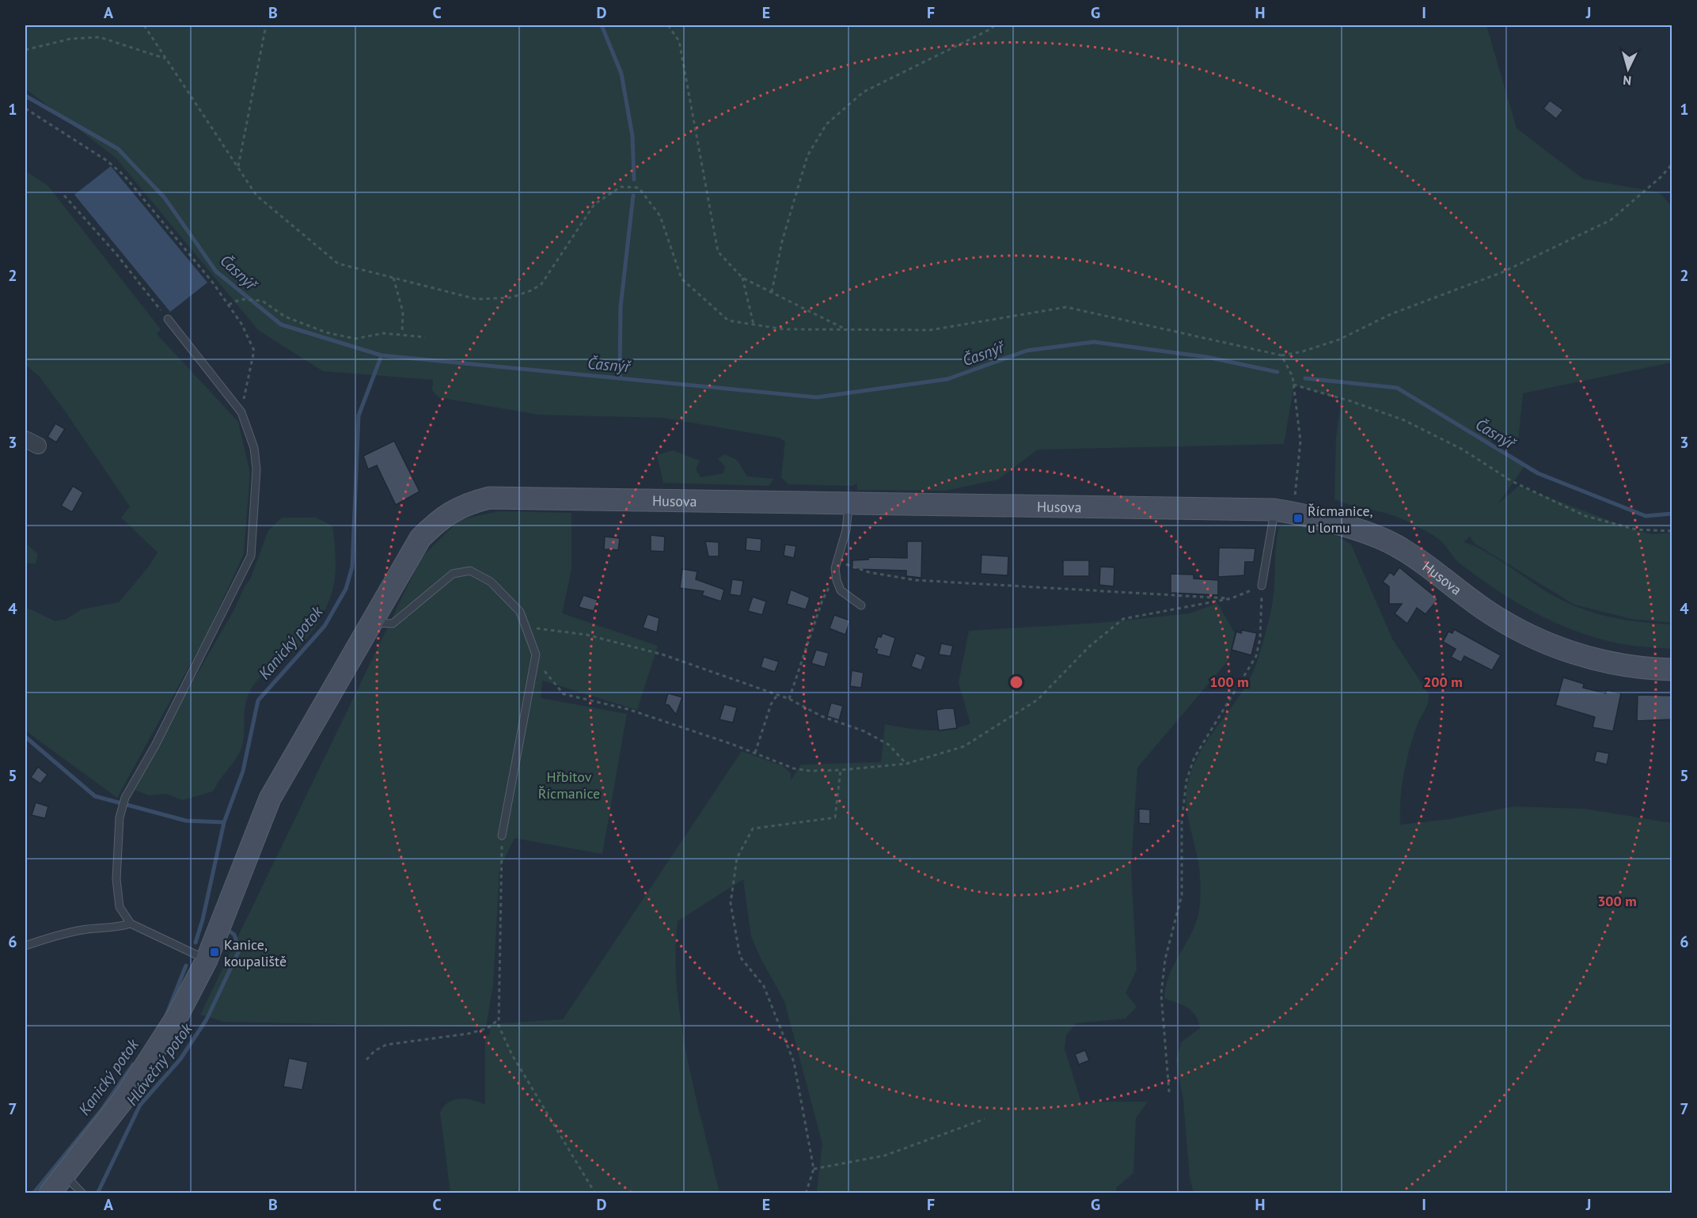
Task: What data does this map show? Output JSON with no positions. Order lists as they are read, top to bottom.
{
  "streets": {
    "main road": ["Husova"]
  },
  "water": ["Časnýř", "Kanický potok", "Hlávečný potok"],
  "parks": ["Hřbitov Řícmanice"],
  "places": {
    "transit": ["Řícmanice, u lomu", "Kanice, koupaliště"]
  },
  "north": "bottom",
  "grid": {
    "columns": [
      "A",
      "B",
      "C",
      "D",
      "E",
      "F",
      "G",
      "H",
      "I",
      "J"
    ],
    "rows": [
      "1",
      "2",
      "3",
      "4",
      "5",
      "6",
      "7"
    ]
  },
  "rings": ["100 m", "200 m", "300 m"]
}
